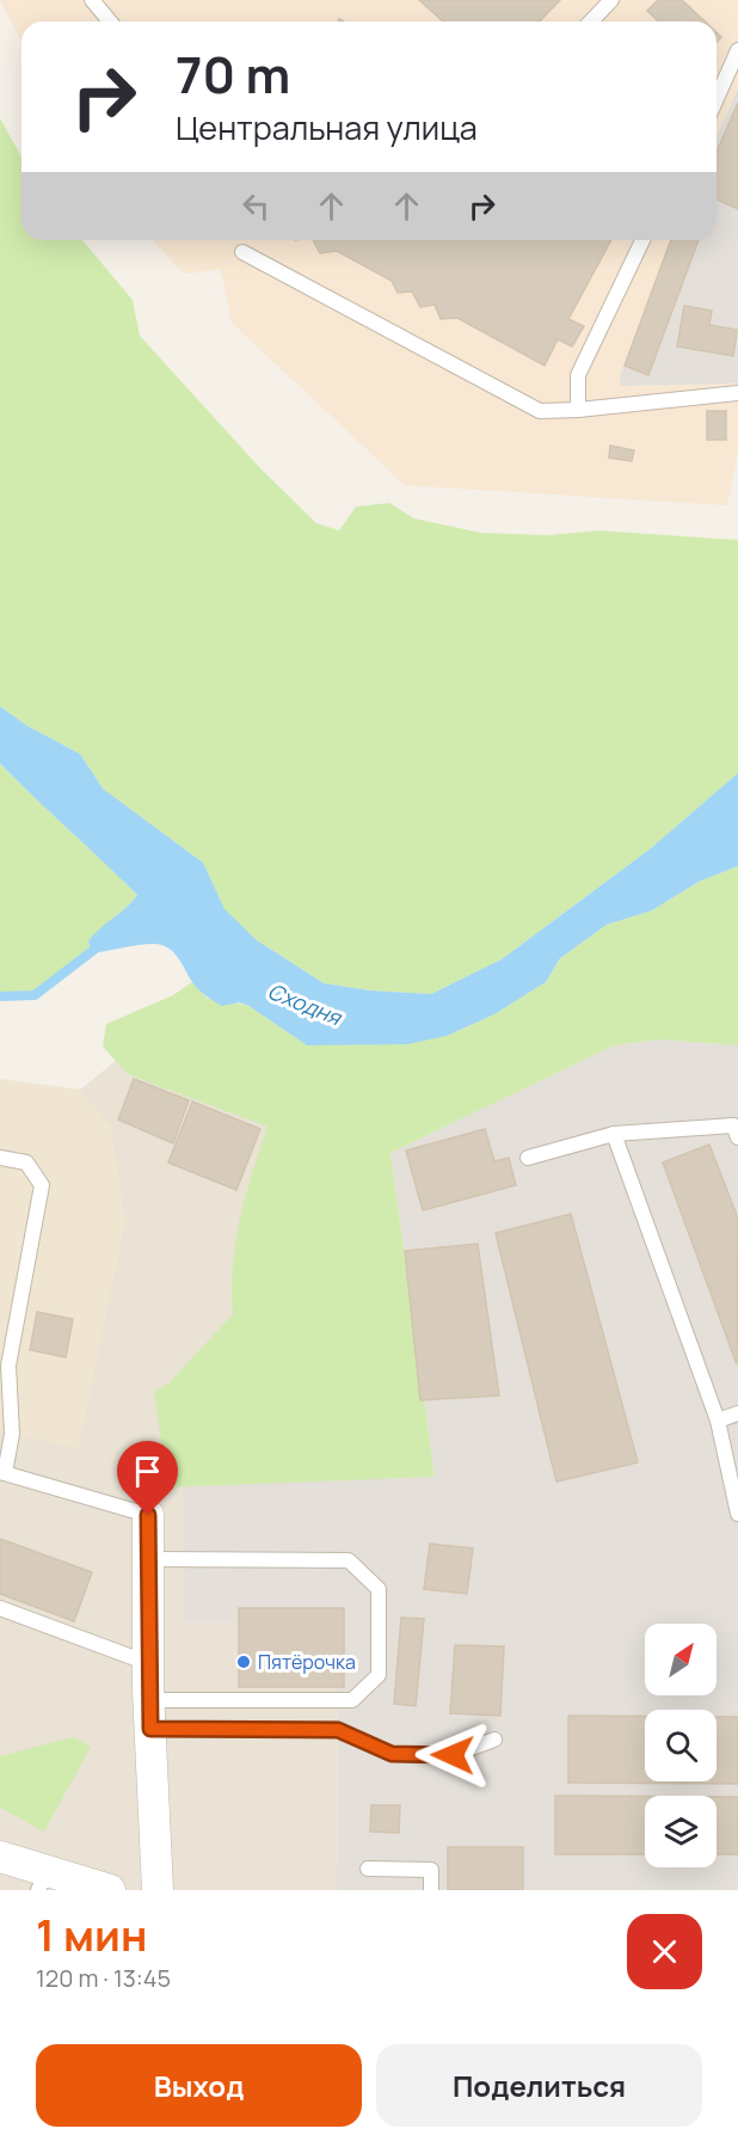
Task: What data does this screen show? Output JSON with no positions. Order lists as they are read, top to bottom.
{
  "water": ["Сходня"],
  "places": ["Пятёрочка"],
  "north": "top right",
  "page": {
    "turn": ["70 m", "Центральная улица"],
    "heading": ["1 мин", "120 m · 13:45"],
    "buttons": ["Выход", "Поделиться"]
  }
}
